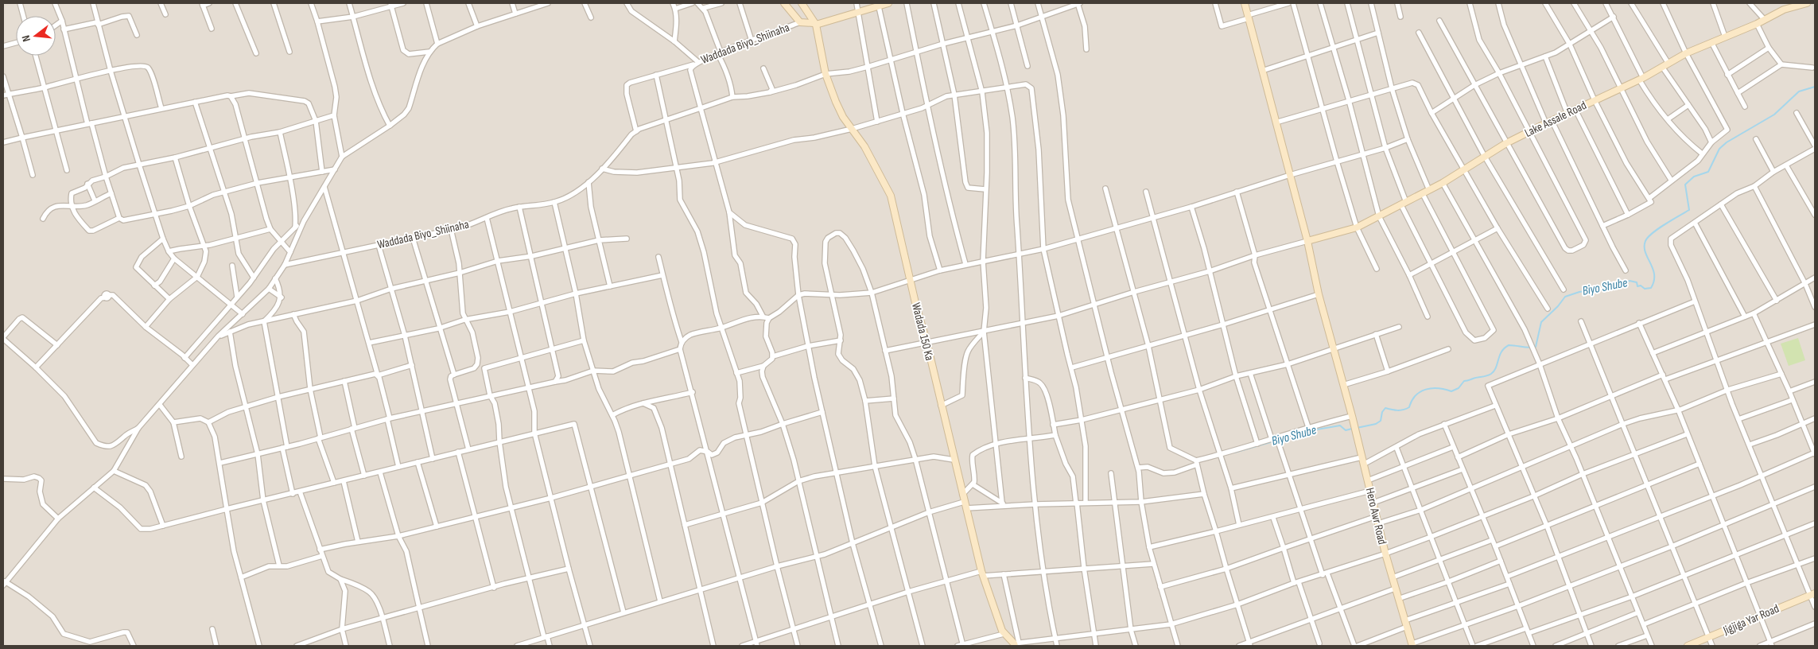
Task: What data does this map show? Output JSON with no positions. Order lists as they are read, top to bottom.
{
  "streets": {
    "street": [
      "Waddada Biyo_Shiinaha",
      "Lake Assale Road",
      "Wadada 150 Ka",
      "Hero Awr Road",
      "Jigjiga Yar Road"
    ]
  },
  "crossings": [
    ["Lake Assale Road", "Hero Awr Road"]
  ],
  "water": ["Biyo Shube"],
  "north": "left"
}
